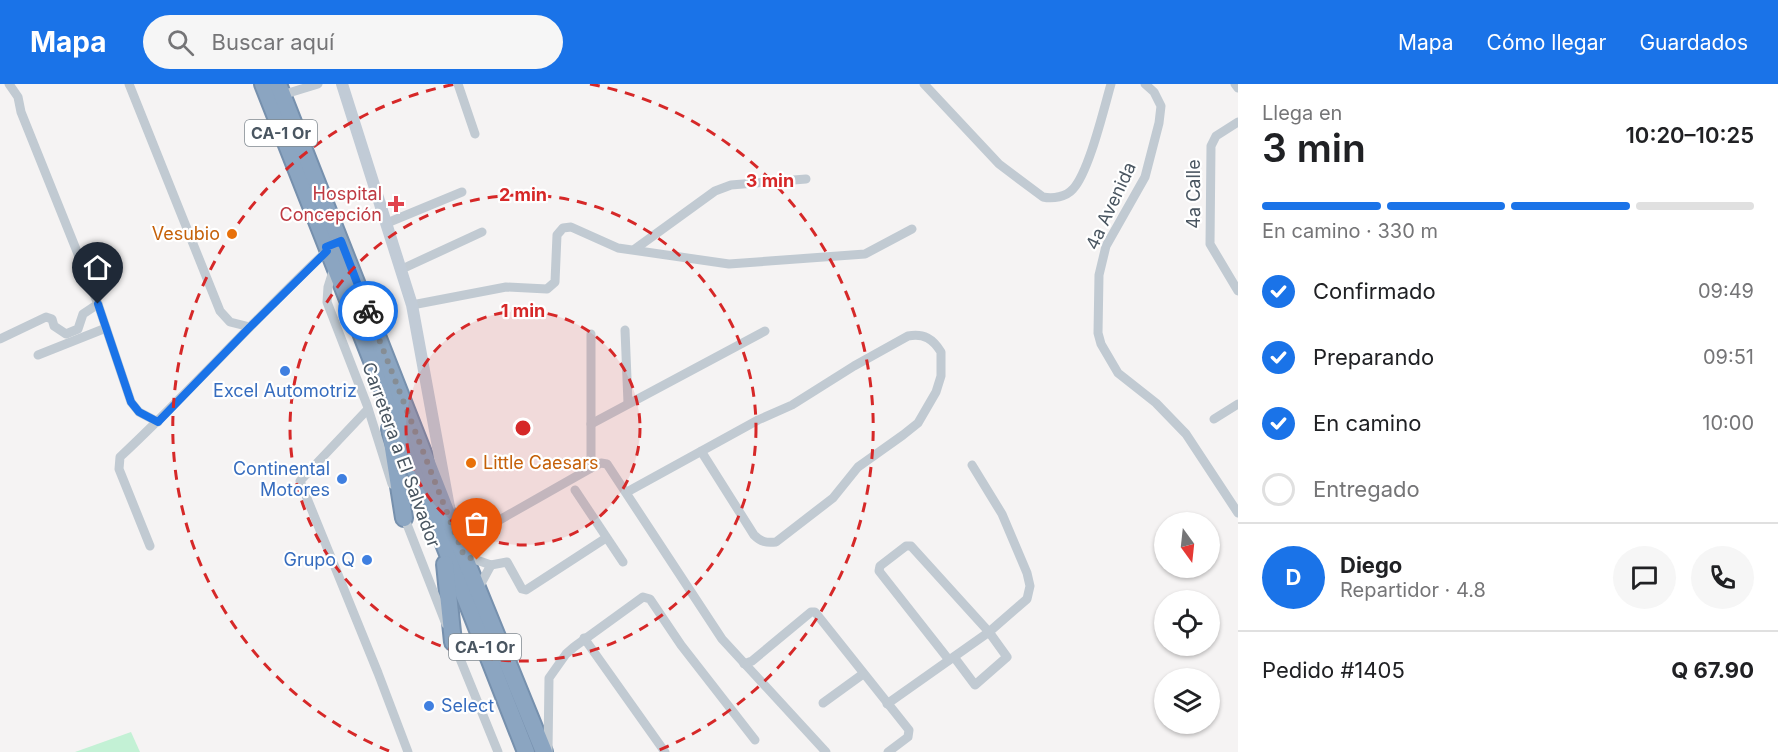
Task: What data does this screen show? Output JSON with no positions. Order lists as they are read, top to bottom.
{
  "streets": {
    "highway": ["CA-1 Or"],
    "street": ["4a Calle", "4a Avenida", "Carretera a El Salvador"]
  },
  "crossings": [
    ["CA-1 Or", "Carretera a El Salvador"]
  ],
  "places": {
    "health": ["Hospital Concepción"],
    "other": [
      "Vesubio",
      "Excel Automotriz",
      "Little Caesars",
      "Continental Motores",
      "Grupo Q",
      "Select"
    ]
  },
  "north": "bottom",
  "page": {
    "header": "Mapa",
    "search": "Buscar aquí",
    "nav": ["Mapa", "Cómo llegar", "Guardados"],
    "heading": ["3 min", "Llega en", "10:20–10:25"],
    "panel": [
      "Diego",
      "Repartidor · 4.8",
      "Pedido #1405",
      "Q 67.90"
    ],
    "bar": "En camino · 330 m",
    "list": [
      ["Confirmado", "09:49"],
      ["Preparando", "09:51"],
      ["En camino", "10:00"],
      "Entregado"
    ],
    "round": "D"
  },
  "rings": ["3 min", "2 min", "1 min"]
}
